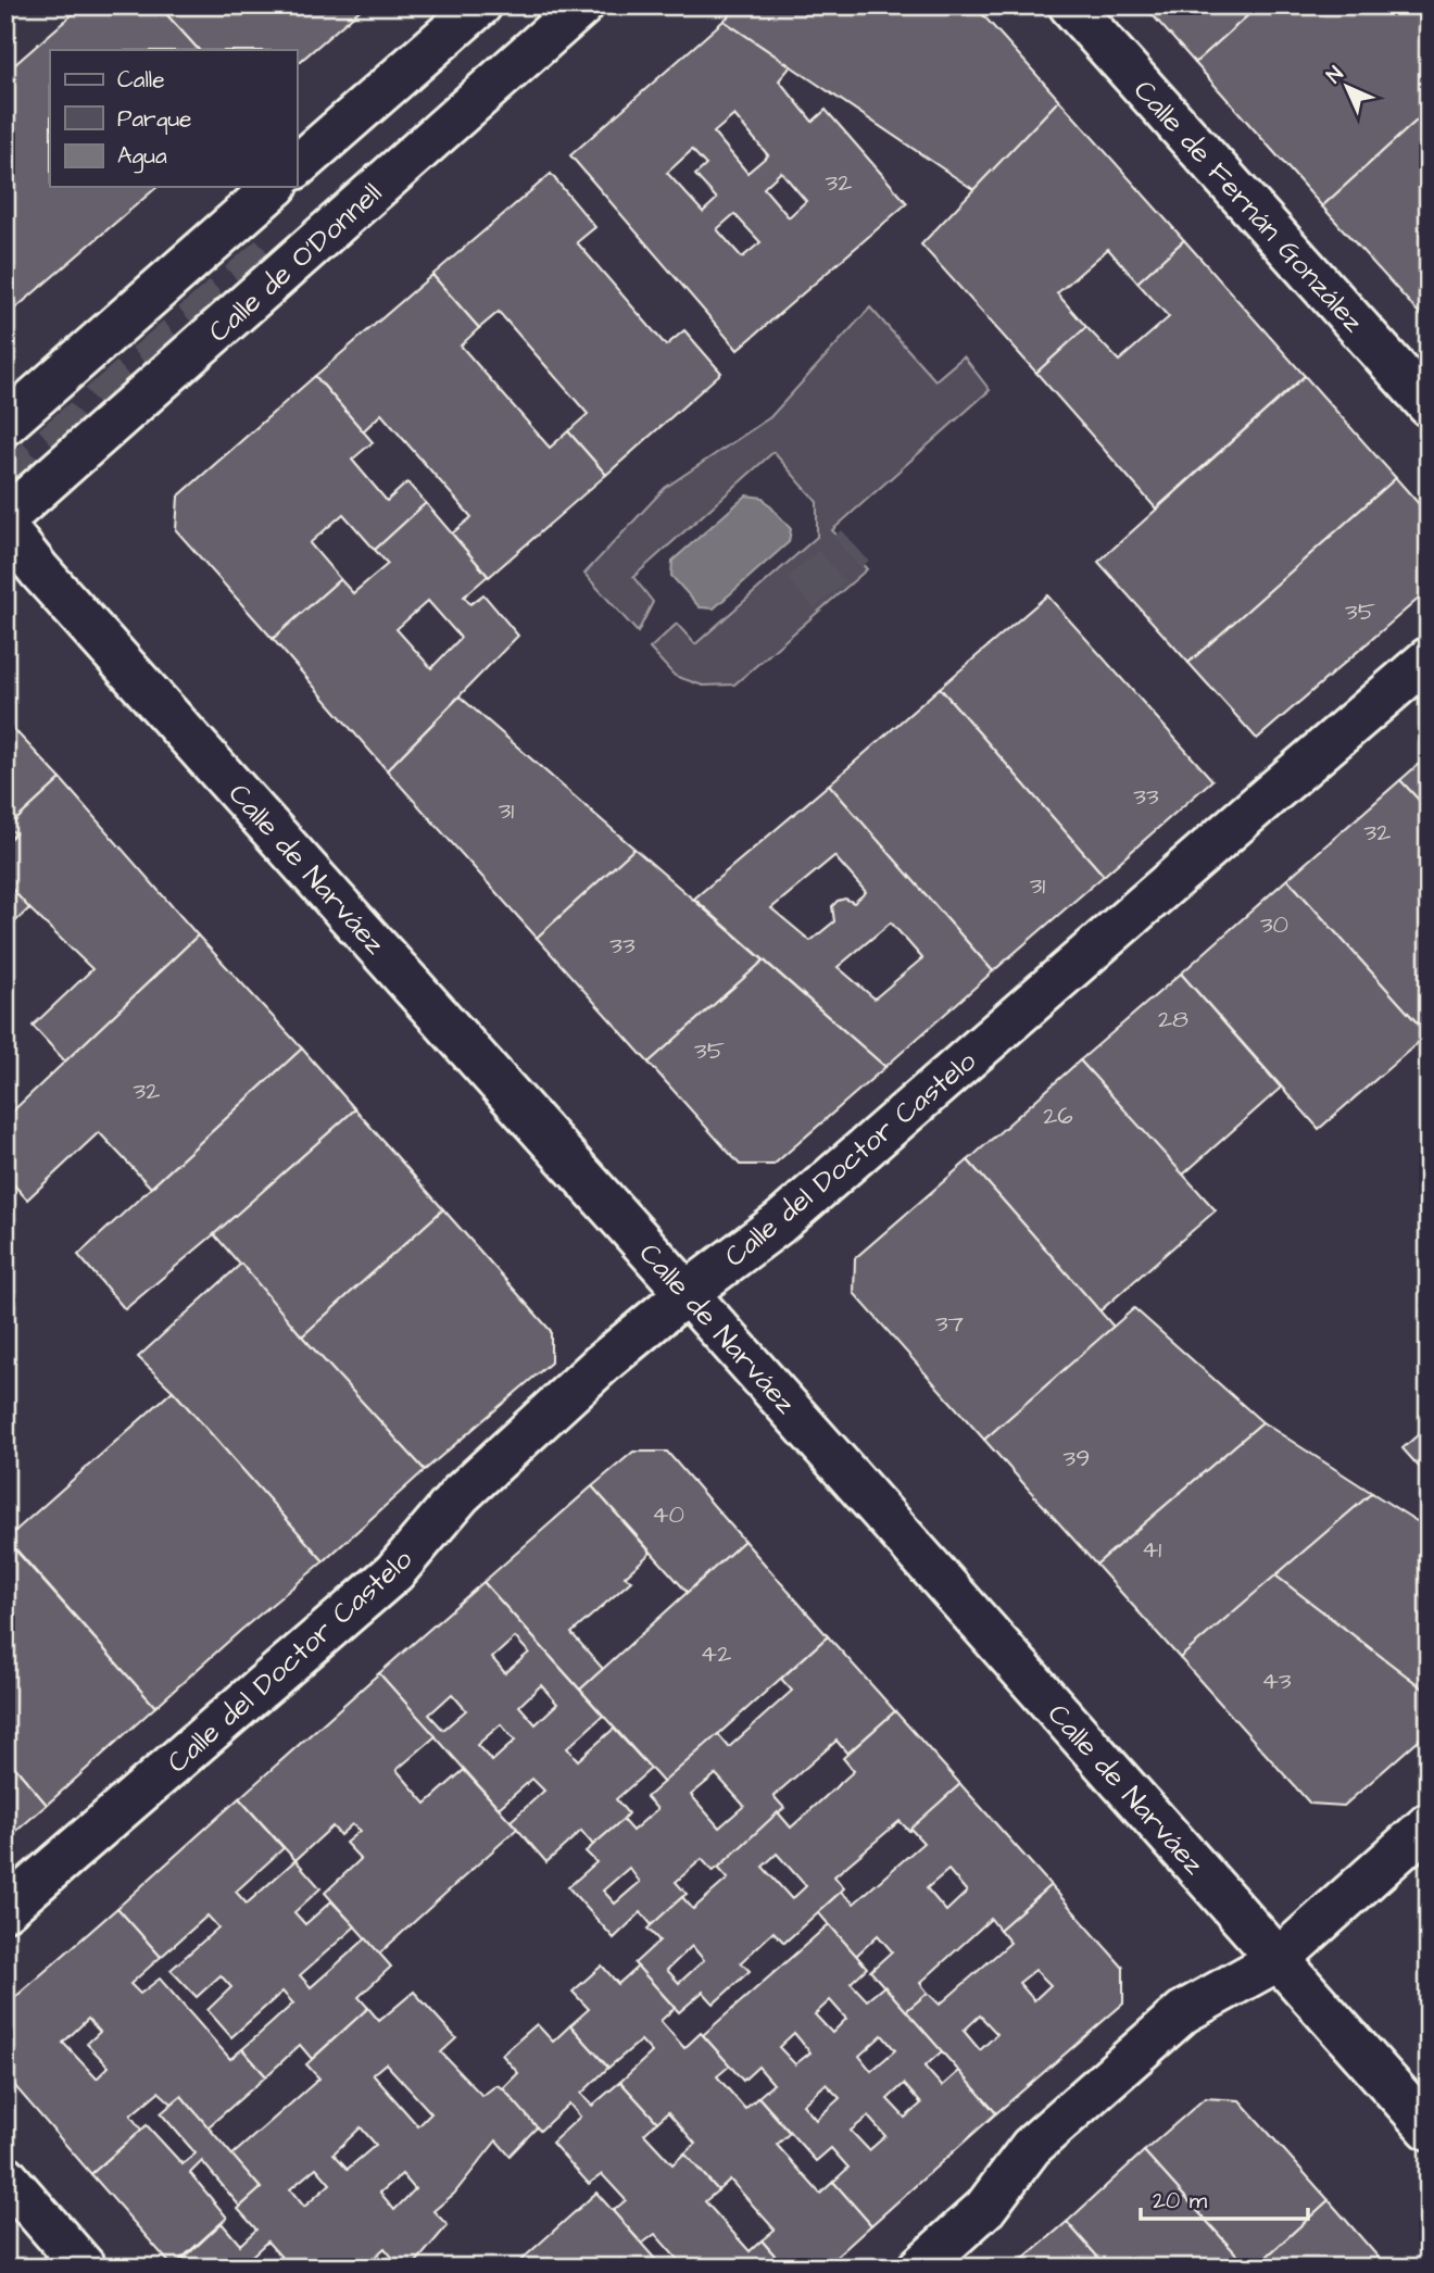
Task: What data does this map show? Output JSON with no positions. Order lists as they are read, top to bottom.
{
  "streets": {
    "street": [
      "Calle de Fernán González",
      "Calle de O'Donnell",
      "Calle de Narváez",
      "Calle del Doctor Castelo"
    ]
  },
  "crossings": [
    ["Calle de Narváez", "Calle del Doctor Castelo"]
  ],
  "house_numbers": [
    "32",
    "35",
    "33",
    "31",
    "32",
    "31",
    "30",
    "33",
    "28",
    "35",
    "32",
    "26",
    "37",
    "39",
    "40",
    "41",
    "42",
    "43"
  ],
  "legend": ["Calle", "Parque", "Agua"],
  "scale_bar": "20 m",
  "north": "top left"
}
